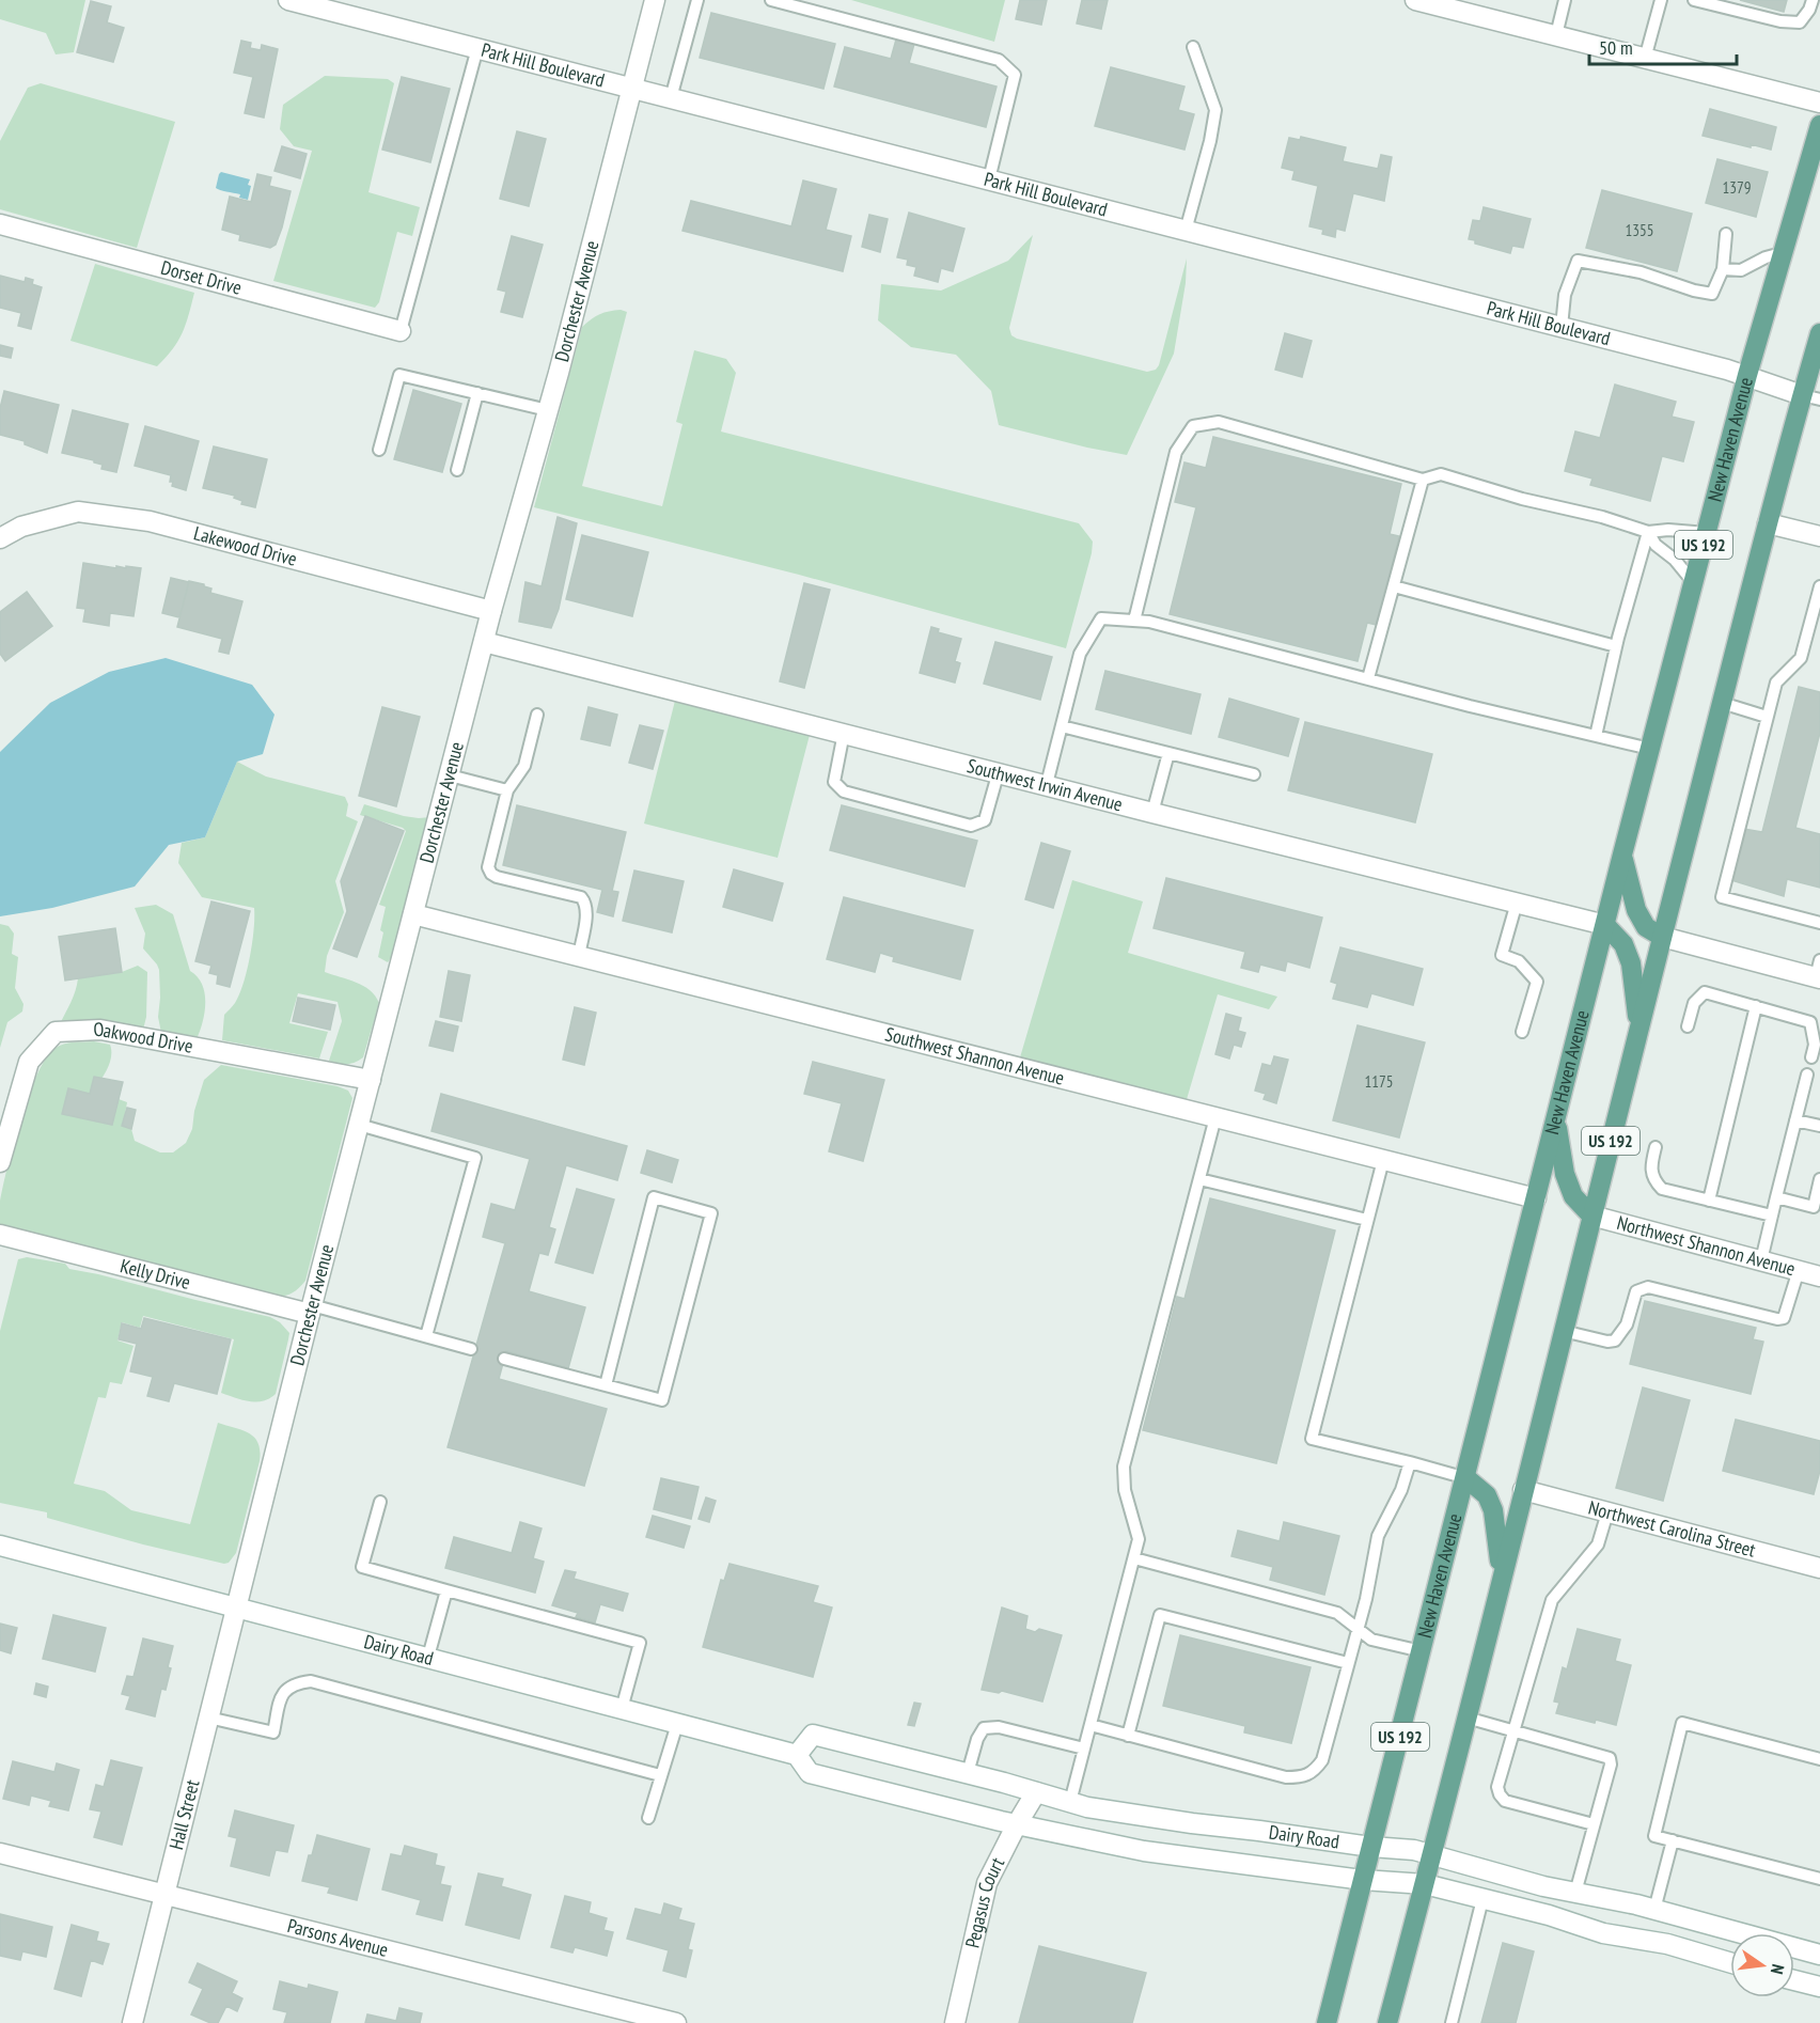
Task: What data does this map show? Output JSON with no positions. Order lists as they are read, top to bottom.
{
  "streets": {
    "main road": ["New Haven Avenue", "US 192"],
    "street": [
      "Park Hill Boulevard",
      "Dorset Drive",
      "Dorchester Avenue",
      "Lakewood Drive",
      "Southwest Irwin Avenue",
      "Oakwood Drive",
      "Southwest Shannon Avenue",
      "Northwest Shannon Avenue",
      "Kelly Drive",
      "Northwest Carolina Street",
      "Dairy Road",
      "Hall Street",
      "Pegasus Court",
      "Parsons Avenue"
    ]
  },
  "crossings": [
    ["Park Hill Boulevard", "Dorchester Avenue"],
    ["Park Hill Boulevard", "New Haven Avenue"],
    ["Park Hill Boulevard", "US 192"],
    ["Dorchester Avenue", "Lakewood Drive"],
    ["Dorchester Avenue", "Southwest Irwin Avenue"],
    ["Dorchester Avenue", "Oakwood Drive"],
    ["Dorchester Avenue", "Southwest Shannon Avenue"],
    ["Dorchester Avenue", "Kelly Drive"],
    ["Dorchester Avenue", "Dairy Road"],
    ["Dorchester Avenue", "Hall Street"],
    ["New Haven Avenue", "Southwest Irwin Avenue"],
    ["New Haven Avenue", "Southwest Shannon Avenue"],
    ["New Haven Avenue", "Dairy Road"],
    ["US 192", "Northwest Shannon Avenue"],
    ["US 192", "Northwest Carolina Street"],
    ["US 192", "Dairy Road"],
    ["Dairy Road", "Hall Street"],
    ["Dairy Road", "Pegasus Court"],
    ["Hall Street", "Parsons Avenue"]
  ],
  "house_numbers": ["1379", "1355", "1175"],
  "scale_bar": "50 m",
  "north": "right"
}
